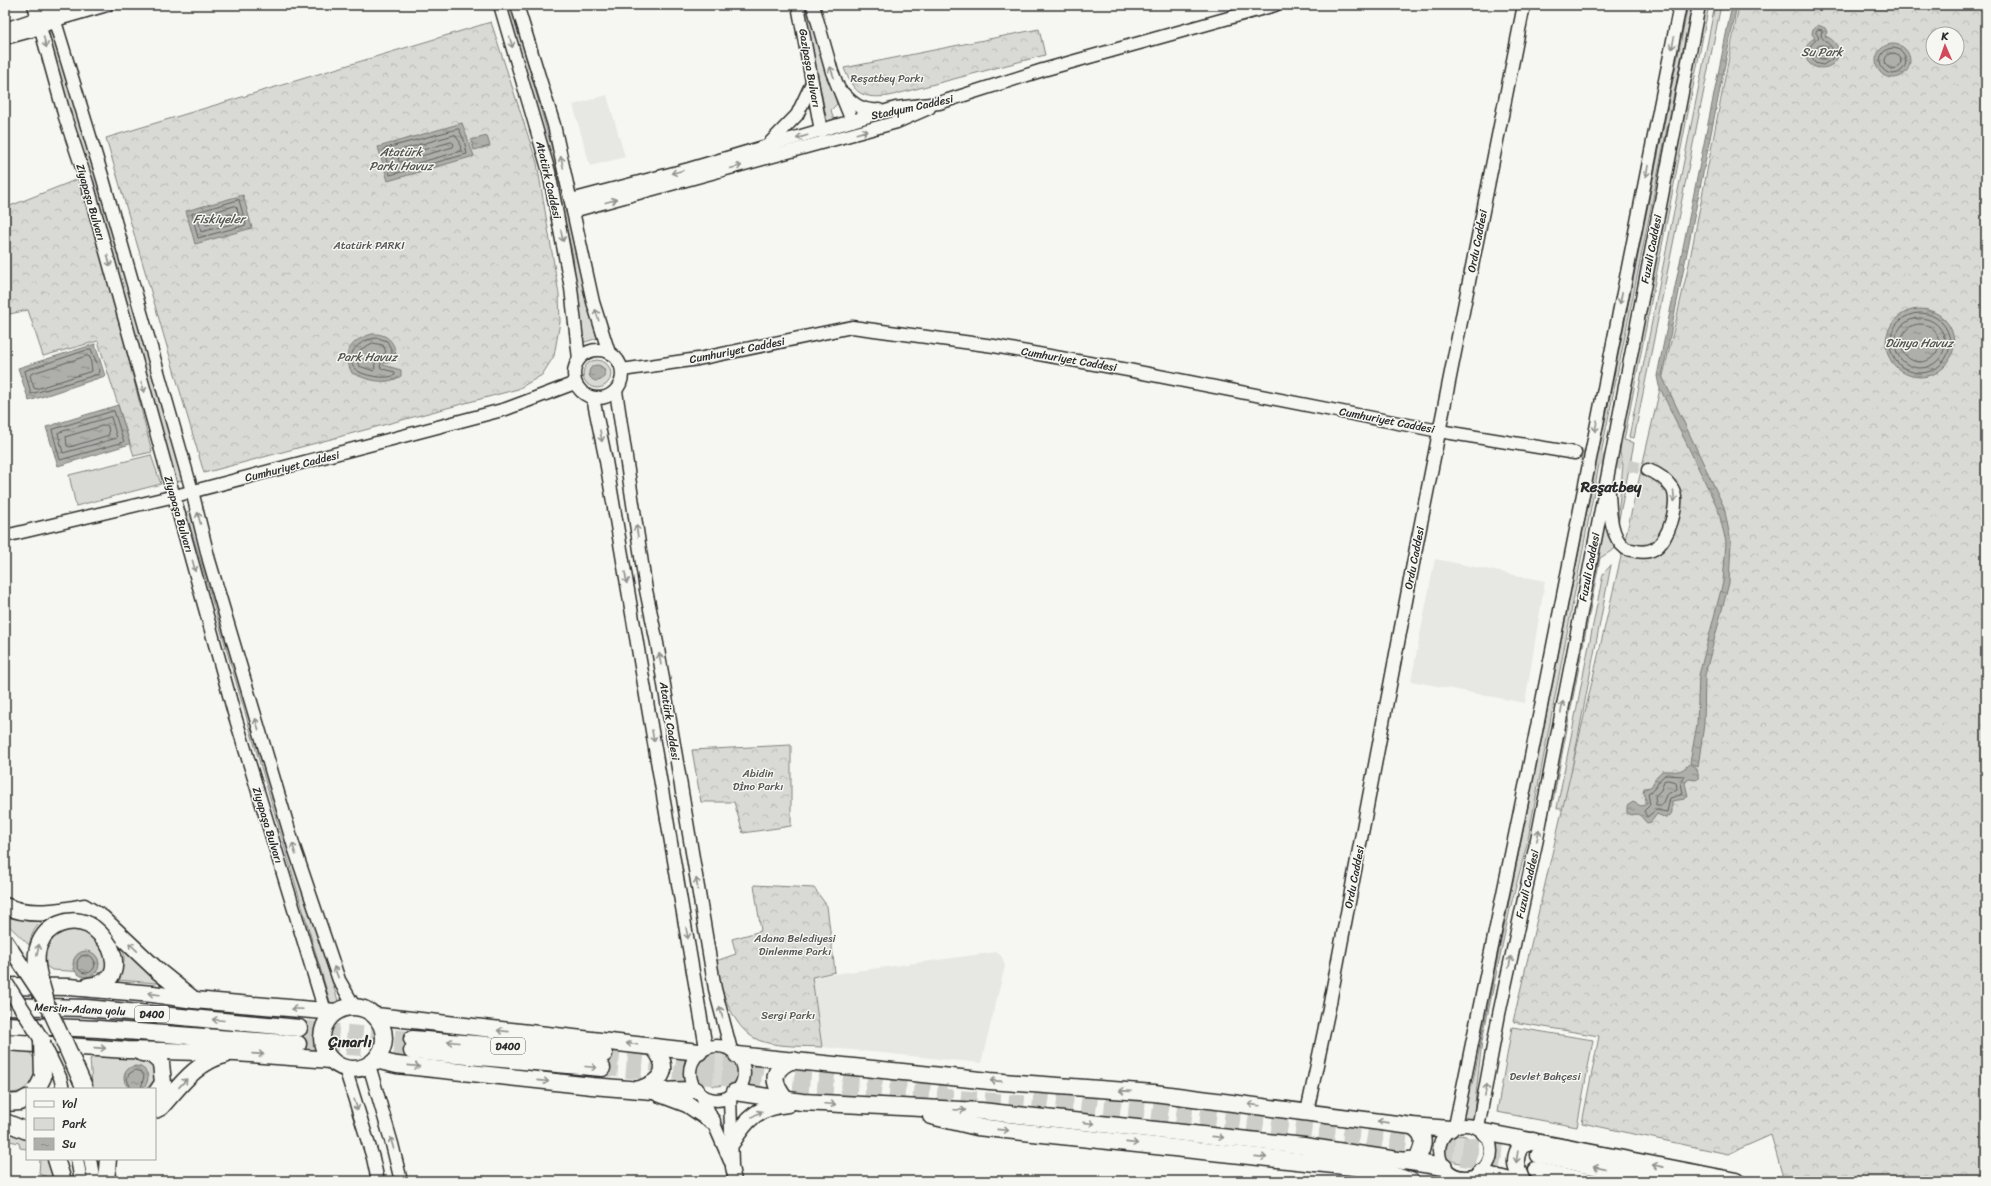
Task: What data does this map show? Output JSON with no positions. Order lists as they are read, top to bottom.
{
  "streets": {
    "highway": ["Mersin-Adana yolu", "D400"],
    "main road": [
      "Gazipaşa Bulvarı",
      "Stadyum Caddesi",
      "Atatürk Caddesi",
      "Ziyapaşa Bulvarı",
      "Ordu Caddesi",
      "Fuzuli Caddesi",
      "Cumhuriyet Caddesi"
    ]
  },
  "crossings": [
    ["Gazipaşa Bulvarı", "Stadyum Caddesi"],
    ["Stadyum Caddesi", "Atatürk Caddesi"],
    ["Atatürk Caddesi", "Cumhuriyet Caddesi"],
    ["Ziyapaşa Bulvarı", "Cumhuriyet Caddesi"],
    ["Ordu Caddesi", "Cumhuriyet Caddesi"]
  ],
  "districts": ["Reşatbey", "Çınarlı"],
  "water": [
    "Su Park",
    "Atatürk Parkı Havuz",
    "Fiskiyeler",
    "Dünya Havuz",
    "Park Havuz"
  ],
  "parks": [
    "Reşatbey Parkı",
    "Atatürk PARKI",
    "Abidin Dİno Parkı",
    "Adana Belediyesi Dinlenme Parkı",
    "Sergi Parkı",
    "Devlet Bahçesi"
  ],
  "legend": ["Yol", "Park", "Su"],
  "north": "top"
}
